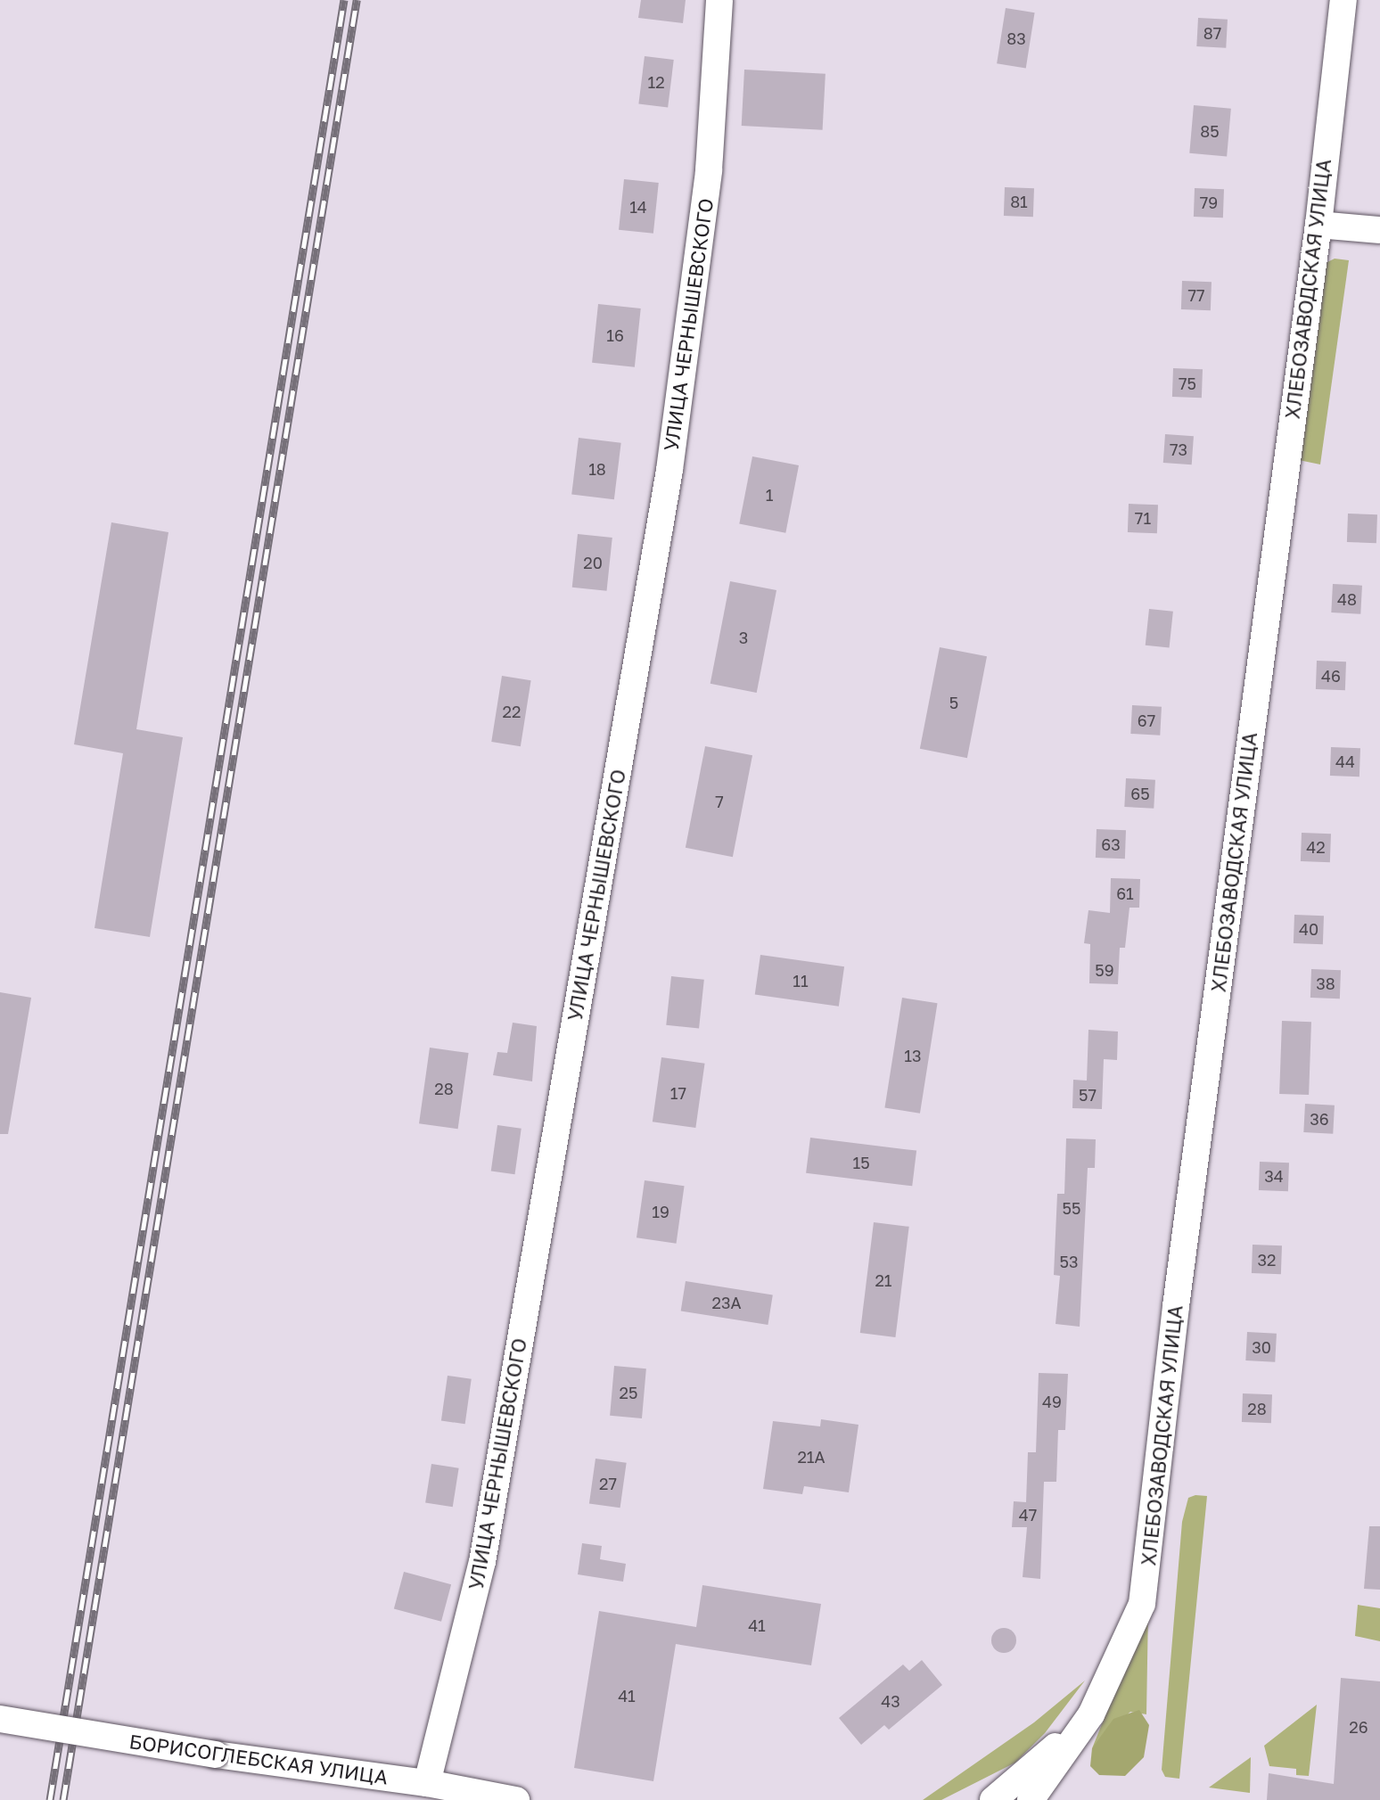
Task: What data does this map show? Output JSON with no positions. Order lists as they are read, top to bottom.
{
  "streets": {
    "street": ["ХЛЕБОЗАВОДСКАЯ УЛИЦА", "УЛИЦА ЧЕРНЫШЕВСКОГО", "БОРИСОГЛЕБСКАЯ УЛИЦА"]
  },
  "crossings": [
    ["УЛИЦА ЧЕРНЫШЕВСКОГО", "БОРИСОГЛЕБСКАЯ УЛИЦА"]
  ],
  "house_numbers": [
    "87",
    "83",
    "12",
    "85",
    "81",
    "79",
    "14",
    "77",
    "16",
    "75",
    "73",
    "18",
    "1",
    "71",
    "20",
    "48",
    "3",
    "46",
    "5",
    "22",
    "67",
    "44",
    "65",
    "7",
    "63",
    "42",
    "61",
    "40",
    "59",
    "11",
    "38",
    "13",
    "28",
    "17",
    "57",
    "36",
    "15",
    "34",
    "55",
    "19",
    "32",
    "53",
    "21",
    "23А",
    "30",
    "25",
    "49",
    "28",
    "21А",
    "27",
    "47",
    "41",
    "41",
    "43",
    "26"
  ]
}
